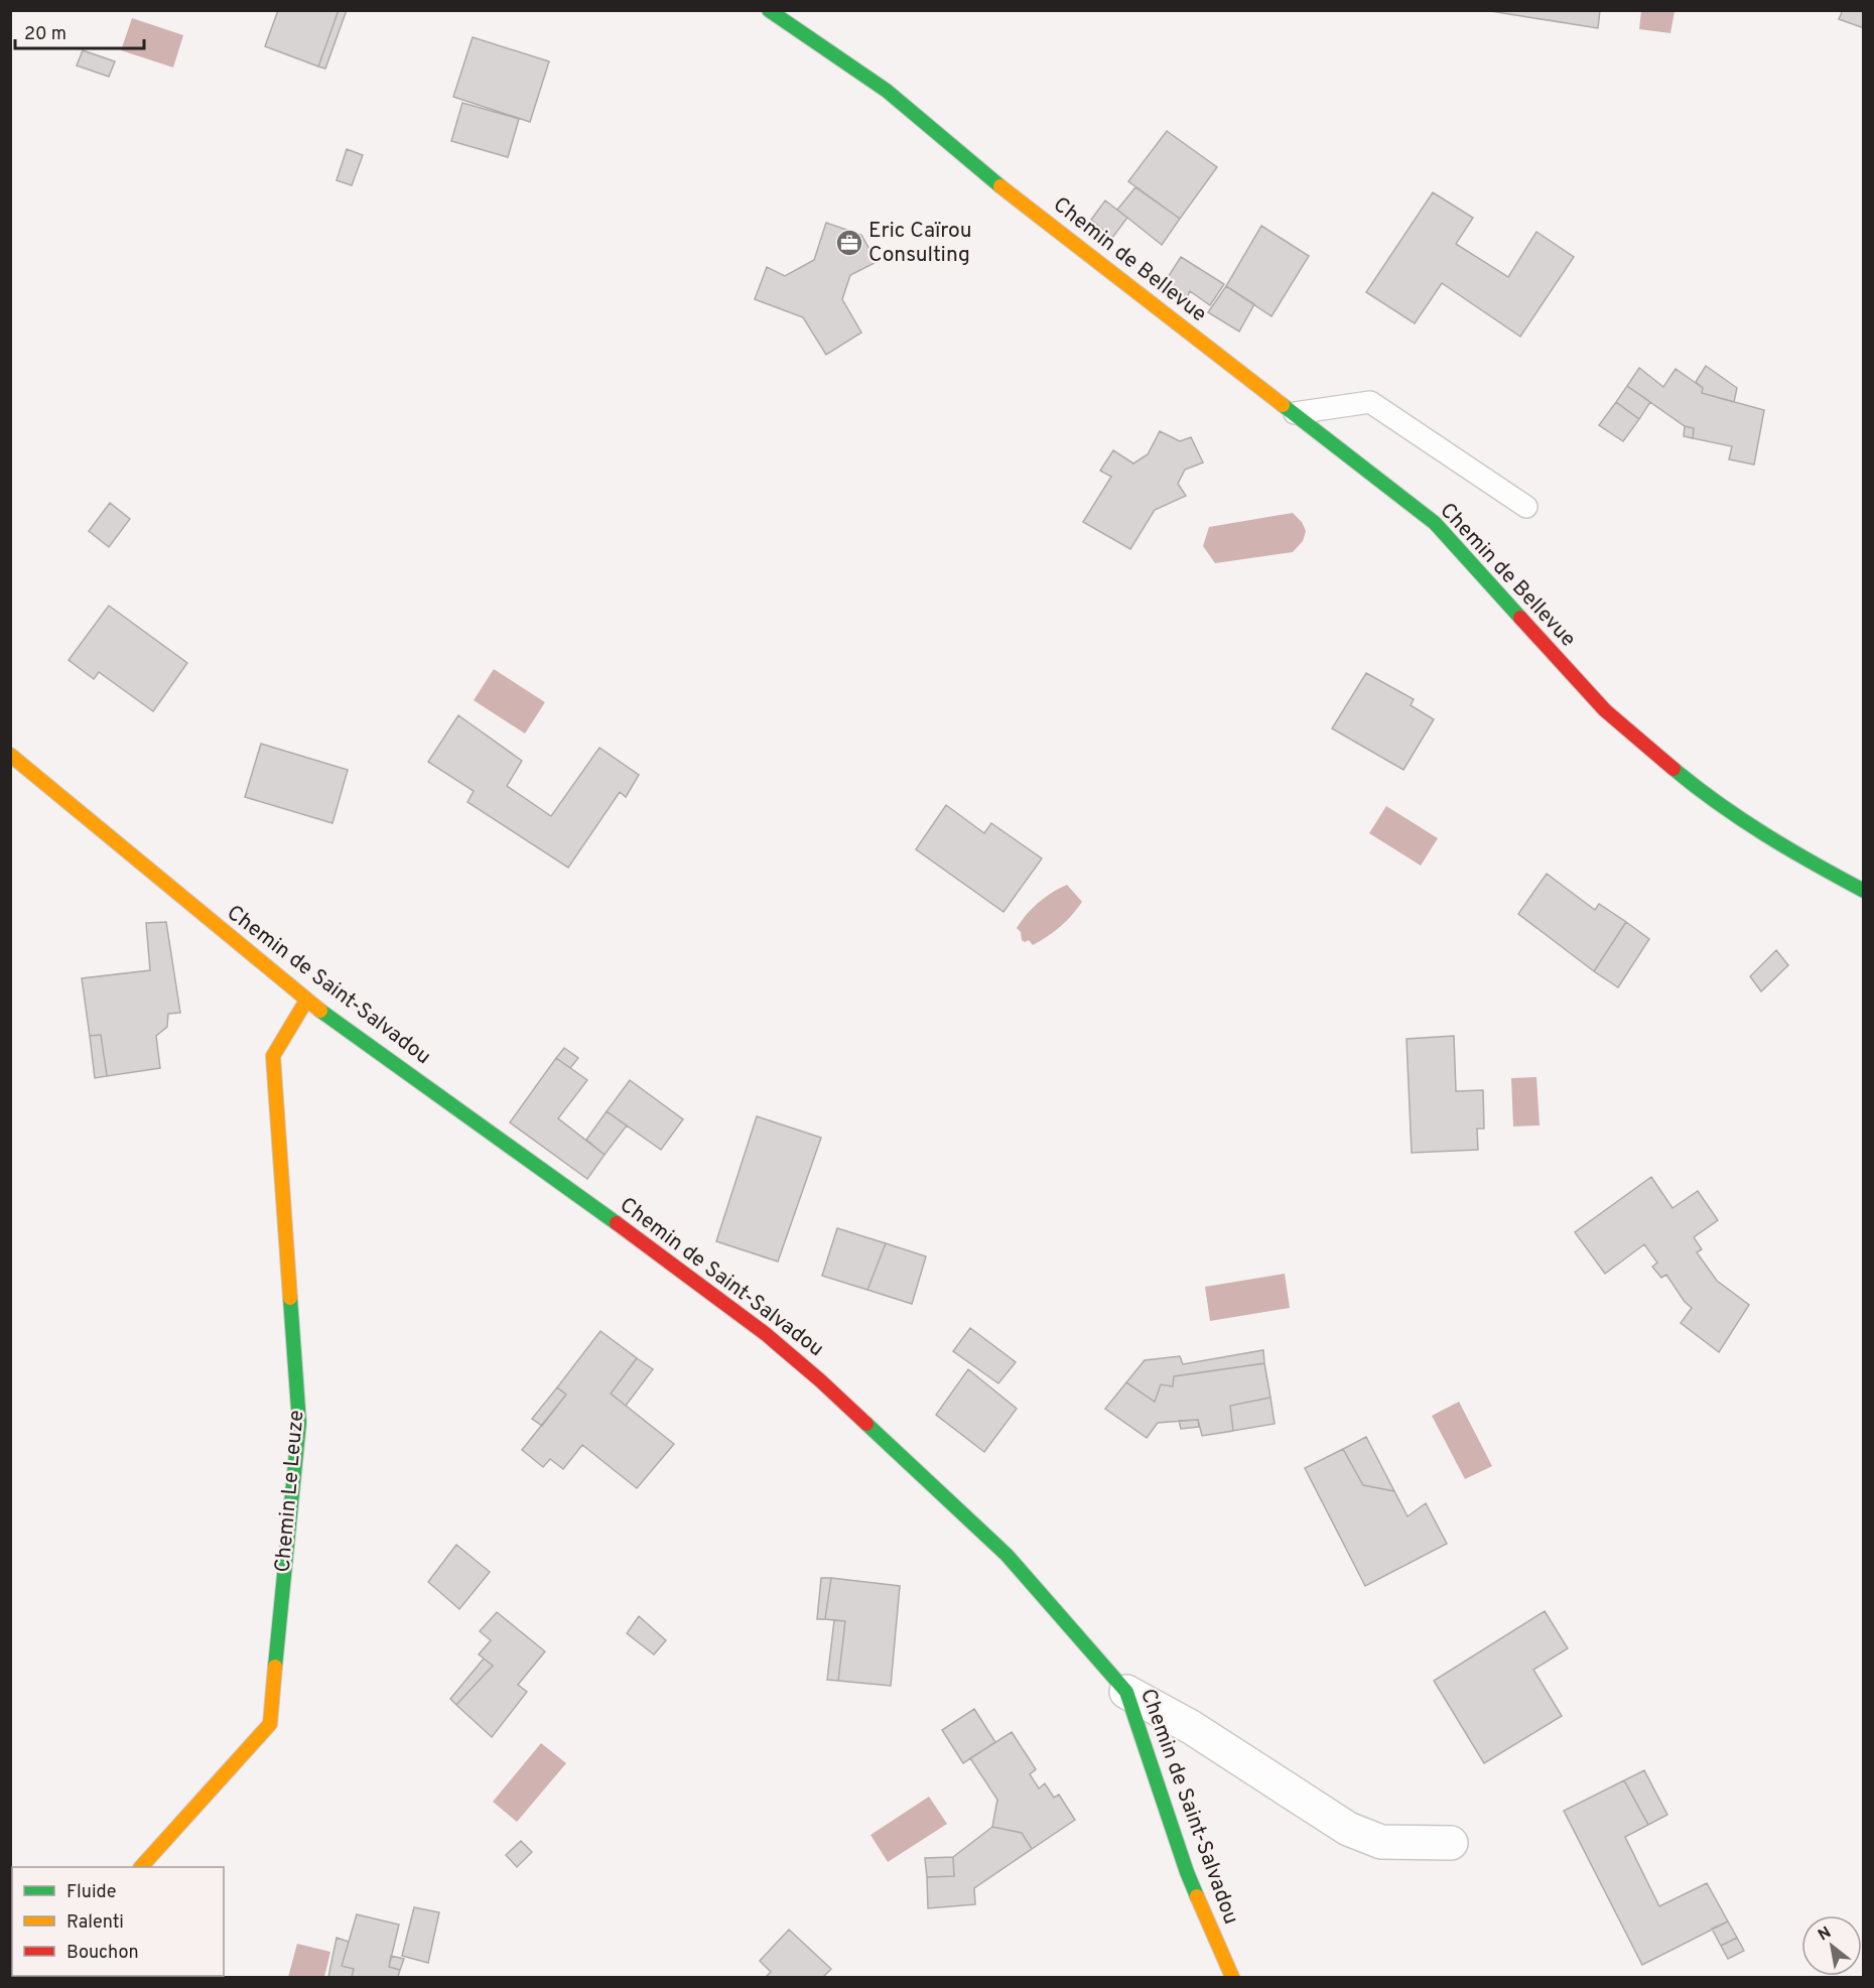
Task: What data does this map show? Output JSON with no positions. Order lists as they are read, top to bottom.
{
  "streets": {
    "street": ["Chemin de Bellevue", "Chemin de Saint-Salvadou", "Chemin Le Leuze"]
  },
  "crossings": [
    ["Chemin de Saint-Salvadou", "Chemin Le Leuze"]
  ],
  "places": {
    "office": ["Eric Caïrou Consulting"]
  },
  "legend": ["Fluide", "Ralenti", "Bouchon"],
  "scale_bar": "20 m",
  "north": "top left"
}
